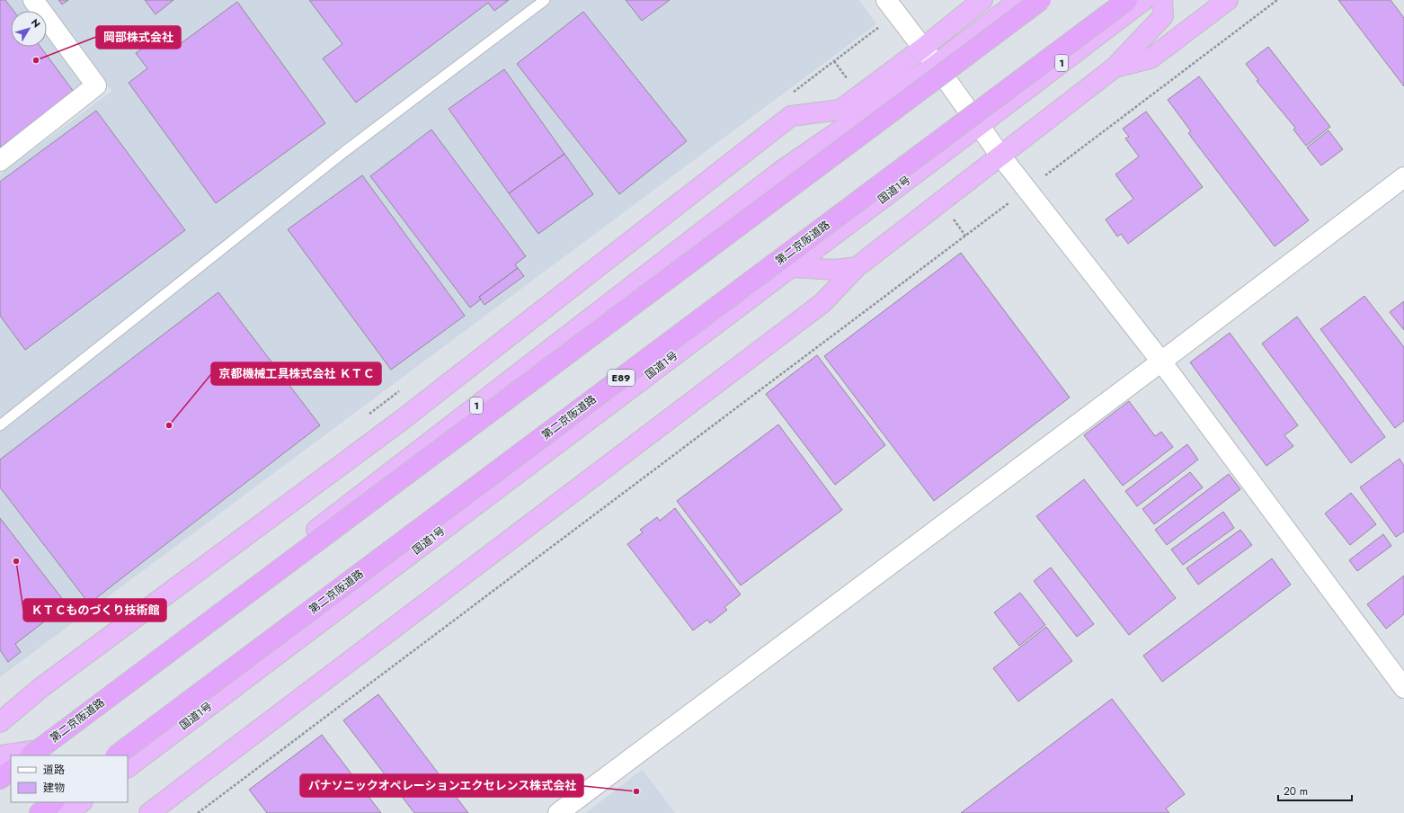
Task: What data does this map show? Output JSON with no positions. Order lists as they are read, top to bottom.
{
  "streets": {
    "highway": [
      "1",
      "国道1号",
      "第二京阪道路",
      "E89"
    ]
  },
  "crossings": [
    ["1", "第二京阪道路"]
  ],
  "places": [
    "岡部株式会社",
    "京都機械工具株式会社 ＫＴＣ",
    "ＫＴＣものづくり技術館",
    "パナソニックオペレーションエクセレンス株式会社"
  ],
  "legend": ["道路", "建物"],
  "scale_bar": "20 m",
  "north": "top right"
}
